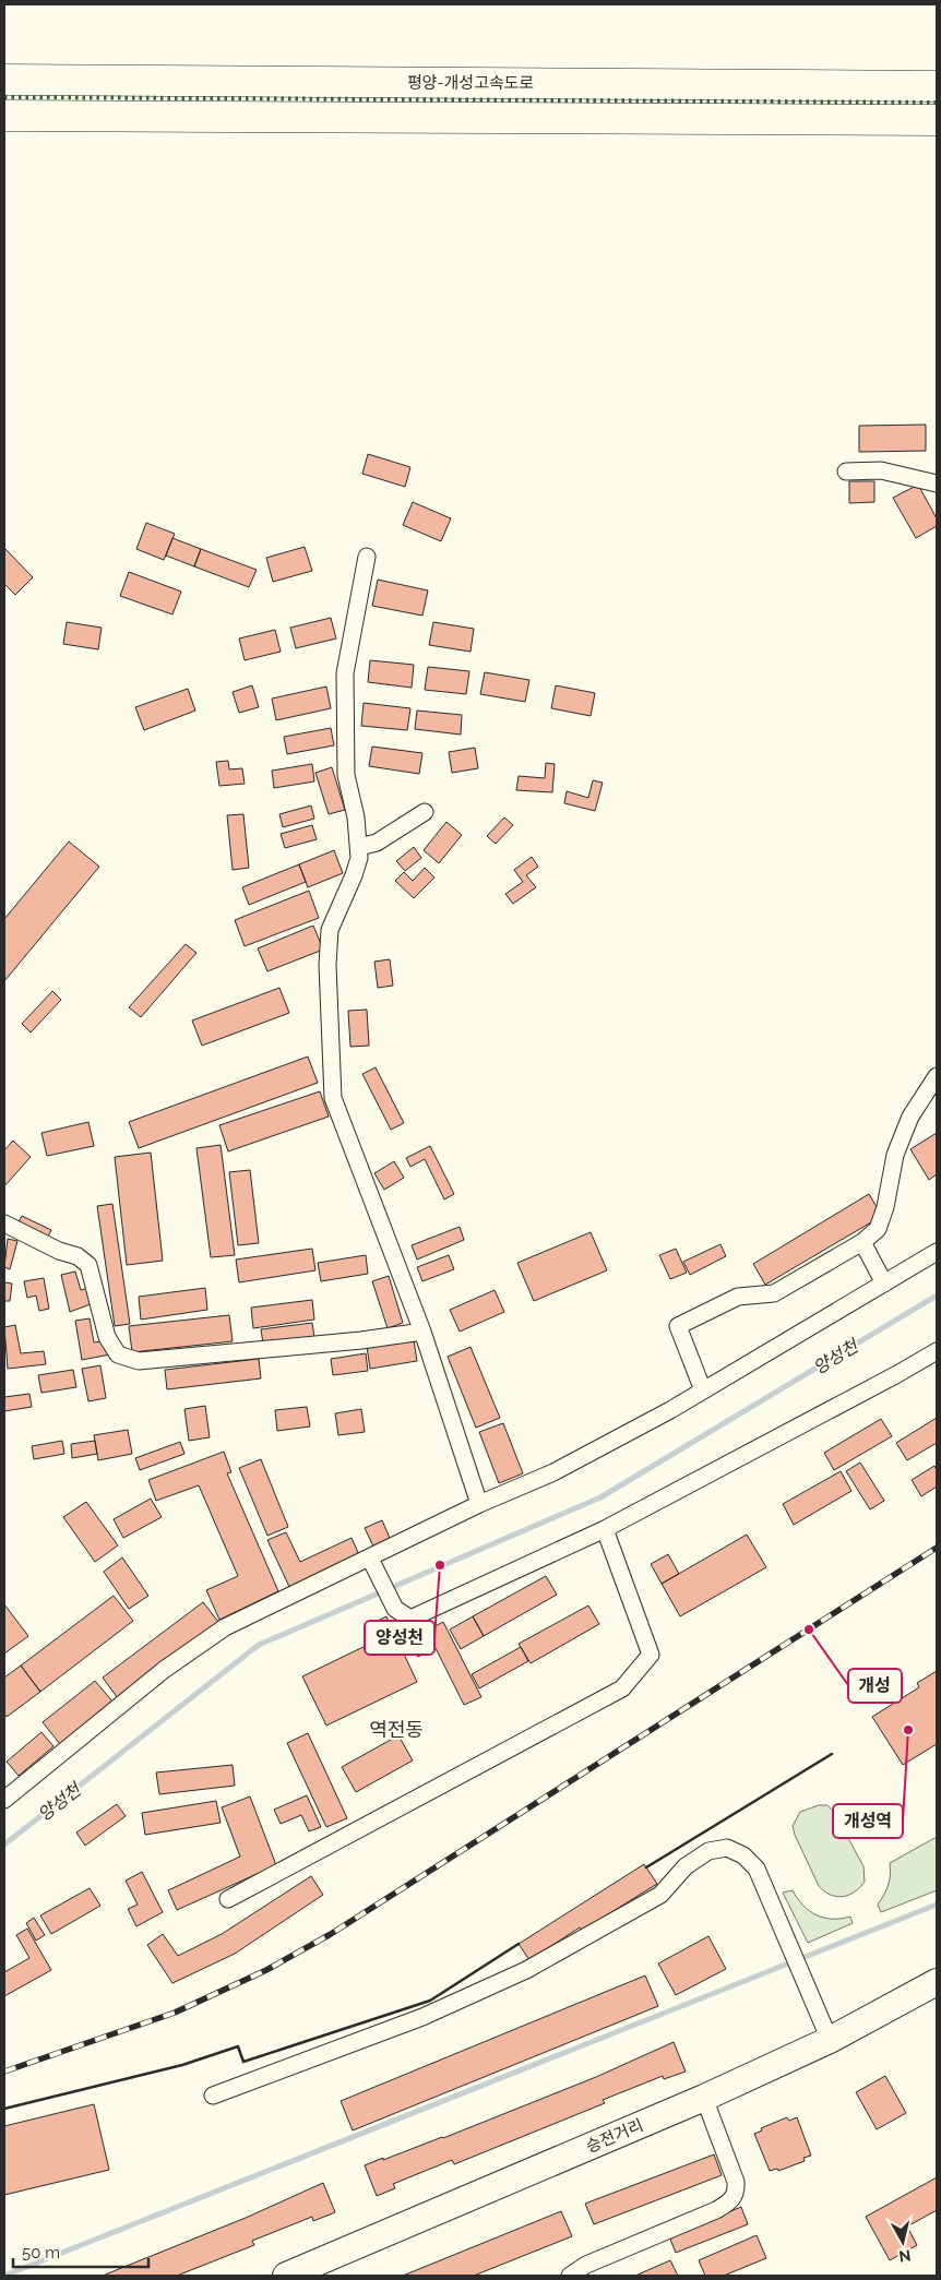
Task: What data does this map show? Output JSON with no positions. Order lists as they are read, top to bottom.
{
  "streets": {
    "highway": ["평양-개성고속도로"],
    "main road": ["승전거리"]
  },
  "districts": ["역전동"],
  "water": ["양성천"],
  "places": ["양성천", "개성", "개성역"],
  "scale_bar": "50 m",
  "north": "bottom"
}
